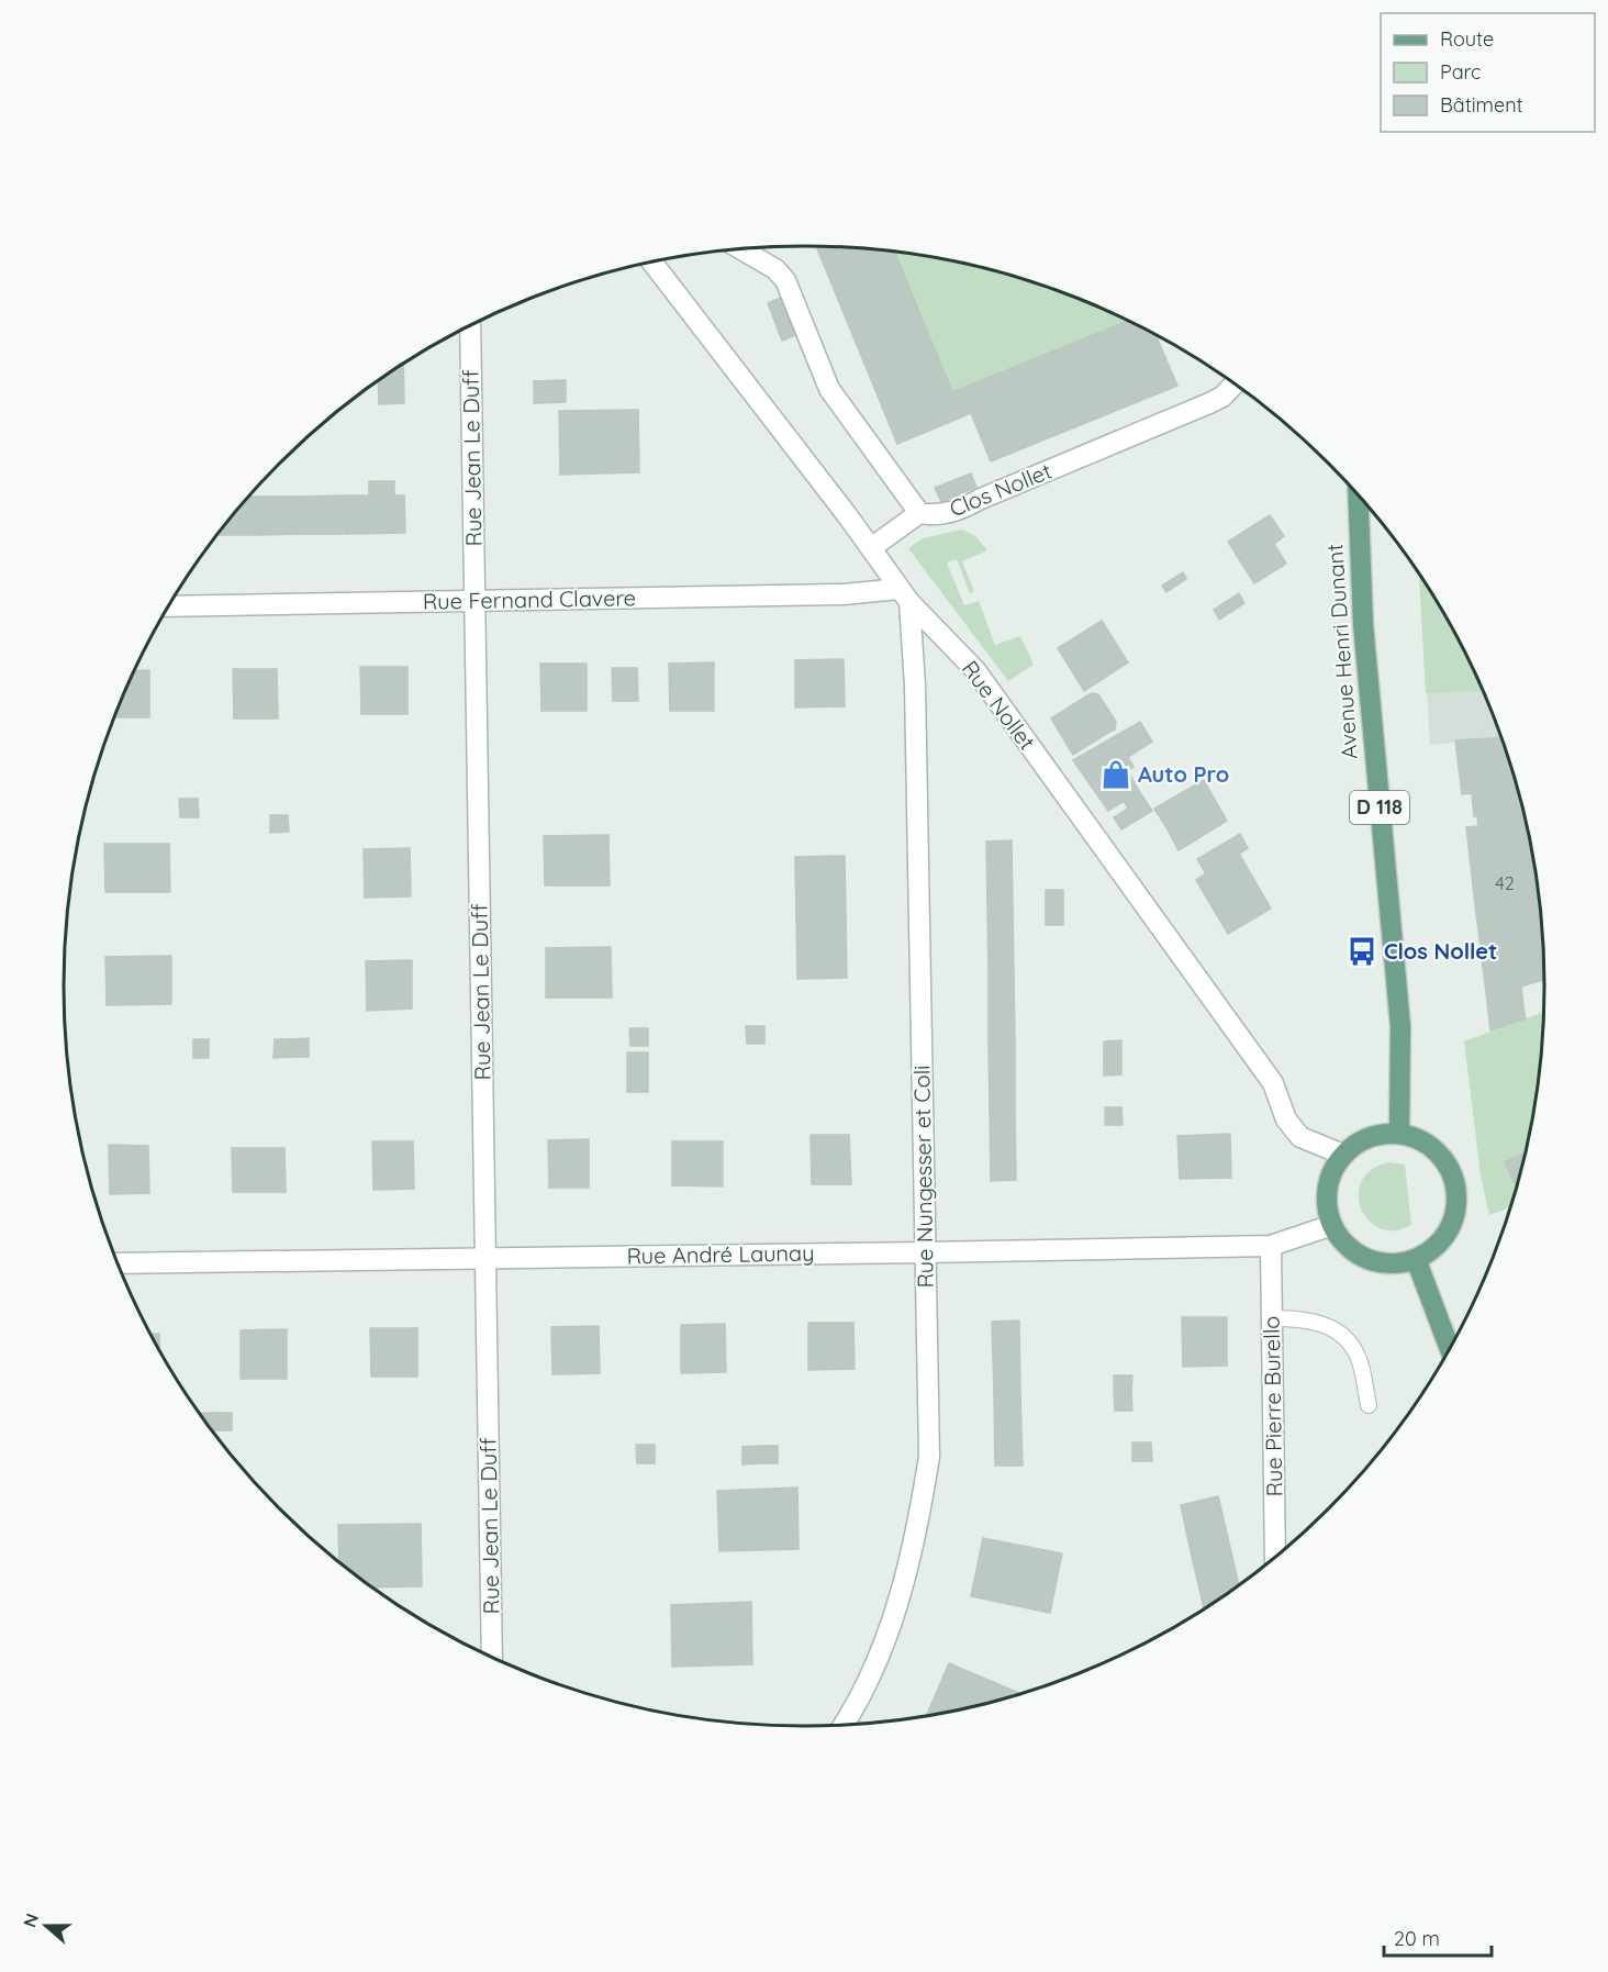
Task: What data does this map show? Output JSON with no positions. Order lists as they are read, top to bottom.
{
  "streets": {
    "main road": ["Avenue Henri Dunant", "D 118"],
    "street": [
      "Rue Jean Le Duff",
      "Clos Nollet",
      "Rue Fernand Clavere",
      "Rue Nollet",
      "Rue Nungesser et Coli",
      "Rue André Launay",
      "Rue Pierre Burello"
    ]
  },
  "crossings": [
    ["Rue Jean Le Duff", "Rue Fernand Clavere"],
    ["Rue Jean Le Duff", "Rue André Launay"],
    ["Rue Fernand Clavere", "Rue Nollet"],
    ["Rue Fernand Clavere", "Rue Nungesser et Coli"],
    ["Avenue Henri Dunant", "Rue Nollet"],
    ["Avenue Henri Dunant", "Rue André Launay"],
    ["Rue Nollet", "Rue Nungesser et Coli"],
    ["Rue Nollet", "Rue André Launay"],
    ["Rue Nungesser et Coli", "Rue André Launay"],
    ["Rue André Launay", "Rue Pierre Burello"]
  ],
  "places": {
    "shop": ["Auto Pro"],
    "bus stop": ["Clos Nollet"]
  },
  "house_numbers": ["42"],
  "legend": ["Route", "Parc", "Bâtiment"],
  "scale_bar": "20 m",
  "north": "left"
}
